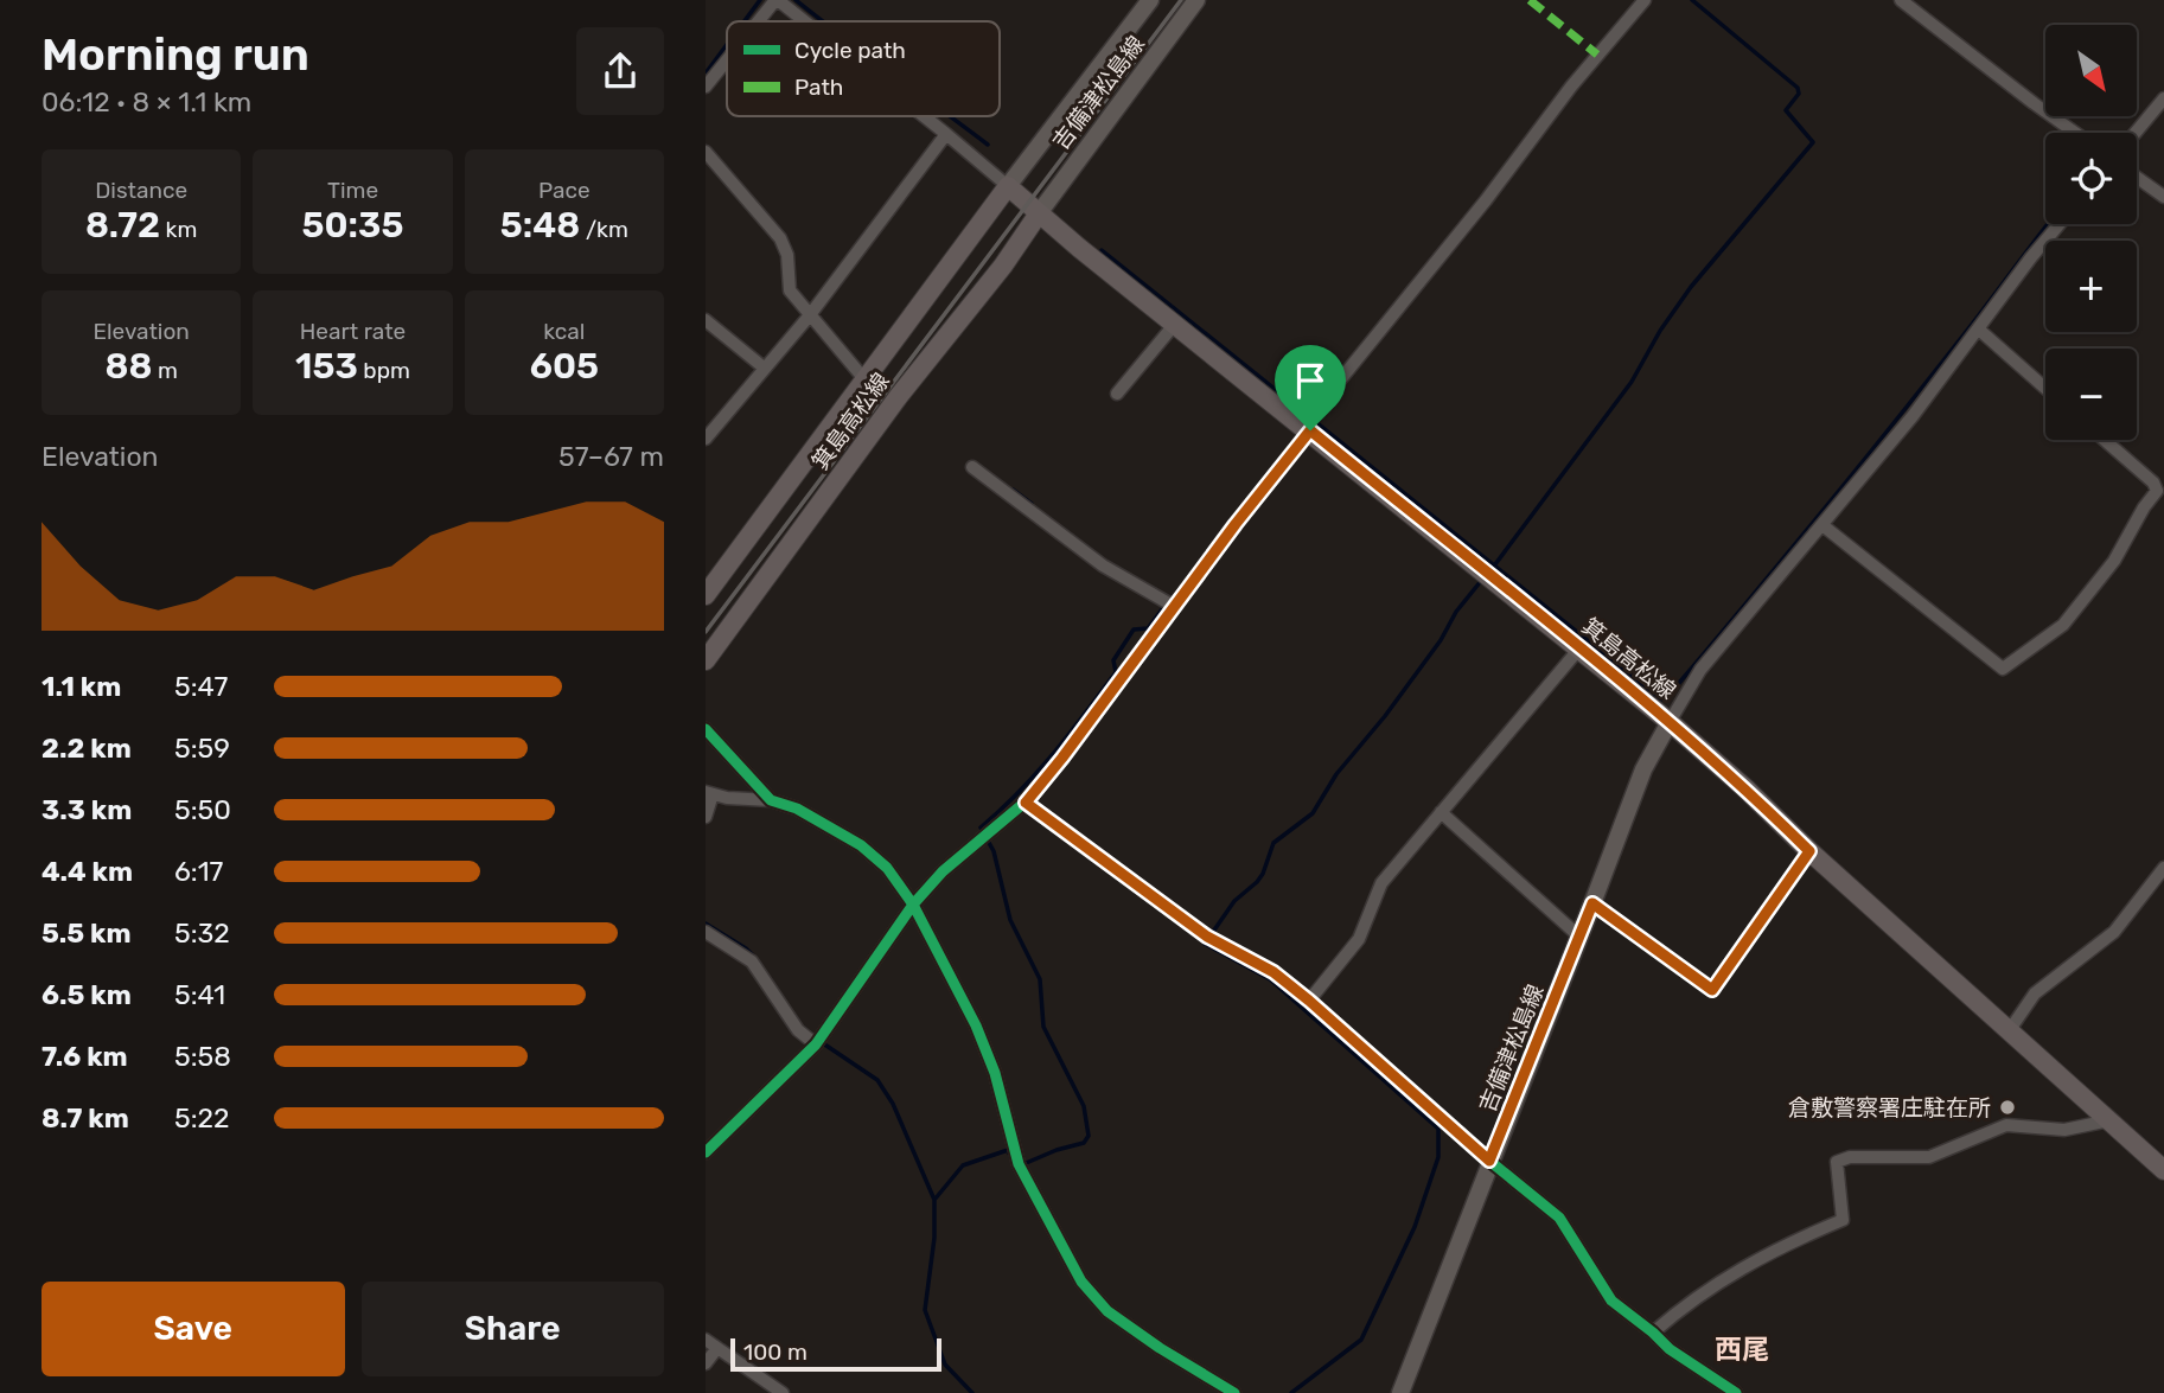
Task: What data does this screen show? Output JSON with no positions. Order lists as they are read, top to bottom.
{
  "streets": {
    "main road": ["吉備津松島線", "箕島高松線"]
  },
  "crossings": [
    ["吉備津松島線", "箕島高松線"]
  ],
  "districts": ["西尾"],
  "places": ["倉敷警察署庄駐在所"],
  "legend": ["Cycle path", "Path"],
  "scale_bar": "100 m",
  "north": "bottom right",
  "page": {
    "heading": ["Morning run", "06:12 · 8 × 1.1 km"],
    "map_buttons": ["+", "−"],
    "stats": [
      ["Distance", "8.72 km"],
      ["Time", "50:35"],
      ["Pace", "5:48 /km"],
      ["Elevation", "88 m"],
      ["Heart rate", "153 bpm"],
      ["kcal", "605"]
    ],
    "chart": ["Elevation", "57–67 m"],
    "list": [
      {
        "name": "1.1 km",
        "note": "5:47"
      },
      {
        "name": "2.2 km",
        "note": "5:59"
      },
      {
        "name": "3.3 km",
        "note": "5:50"
      },
      {
        "name": "4.4 km",
        "note": "6:17"
      },
      {
        "name": "5.5 km",
        "note": "5:32"
      },
      {
        "name": "6.5 km",
        "note": "5:41"
      },
      {
        "name": "7.6 km",
        "note": "5:58"
      },
      {
        "name": "8.7 km",
        "note": "5:22"
      }
    ],
    "buttons": ["Save", "Share"],
    "scale": "100 m"
  }
}
